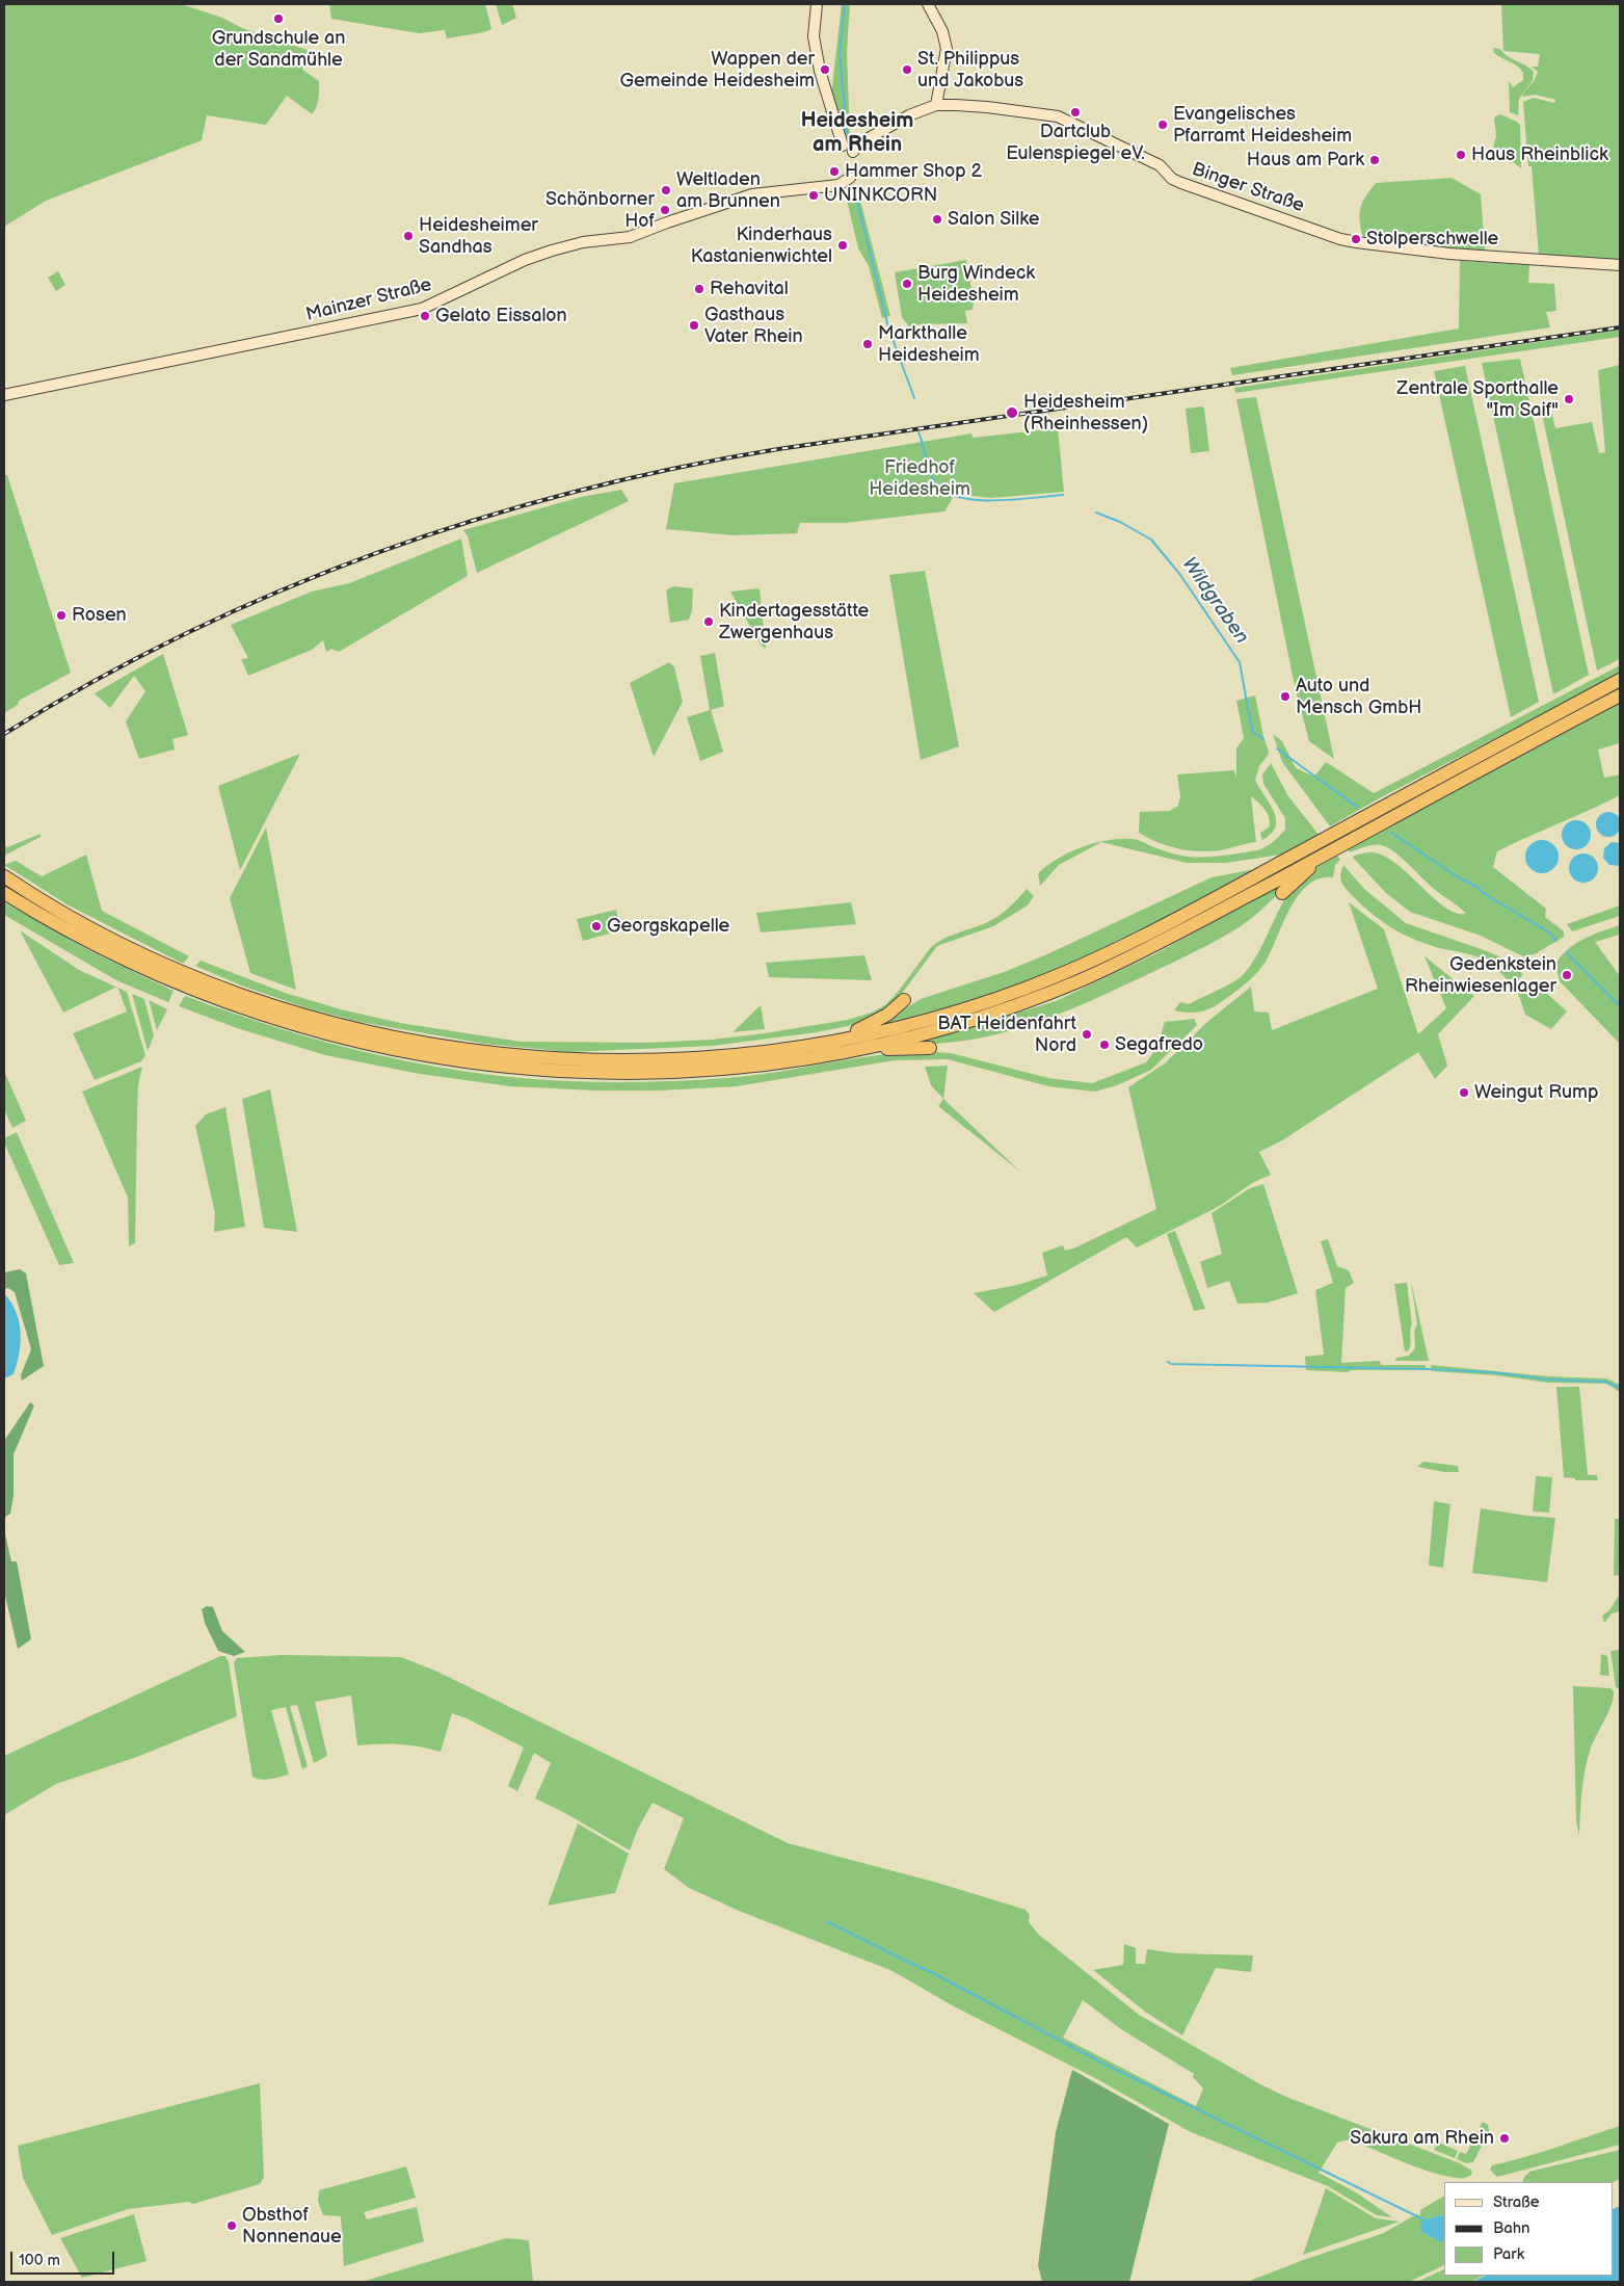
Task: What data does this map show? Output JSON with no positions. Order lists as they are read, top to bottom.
{
  "streets": {
    "main road": ["Binger Straße", "Mainzer Straße"]
  },
  "districts": ["Heidesheim am Rhein"],
  "water": ["Wildgraben"],
  "parks": ["Friedhof Heidesheim"],
  "places": [
    "Grundschule an der Sandmühle",
    "Wappen der Gemeinde Heidesheim",
    "St. Philippus und Jakobus",
    "Dartclub Eulenspiegel eV.",
    "Evangelisches Pfarramt Heidesheim",
    "Haus Rheinblick",
    "Haus am Park",
    "Hammer Shop 2",
    "Weltladen am Brunnen",
    "UNINKCORN",
    "Schönborner Hof",
    "Salon Silke",
    "Heidesheimer Sandhas",
    "Stolperschwelle",
    "Kinderhaus Kastanienwichtel",
    "Burg Windeck Heidesheim",
    "Rehavital",
    "Gelato Eissalon",
    "Gasthaus Vater Rhein",
    "Markthalle Heidesheim",
    "Zentrale Sporthalle \"Im Saif\"",
    "Heidesheim (Rheinhessen)",
    "Rosen",
    "Kindertagesstätte Zwergenhaus",
    "Auto und Mensch GmbH",
    "Georgskapelle",
    "Gedenkstein Rheinwiesenlager",
    "BAT Heidenfahrt Nord",
    "Segafredo",
    "Weingut Rump",
    "Sakura am Rhein",
    "Obsthof Nonnenaue"
  ],
  "legend": ["Straße", "Bahn", "Park"],
  "scale_bar": "100 m"
}
